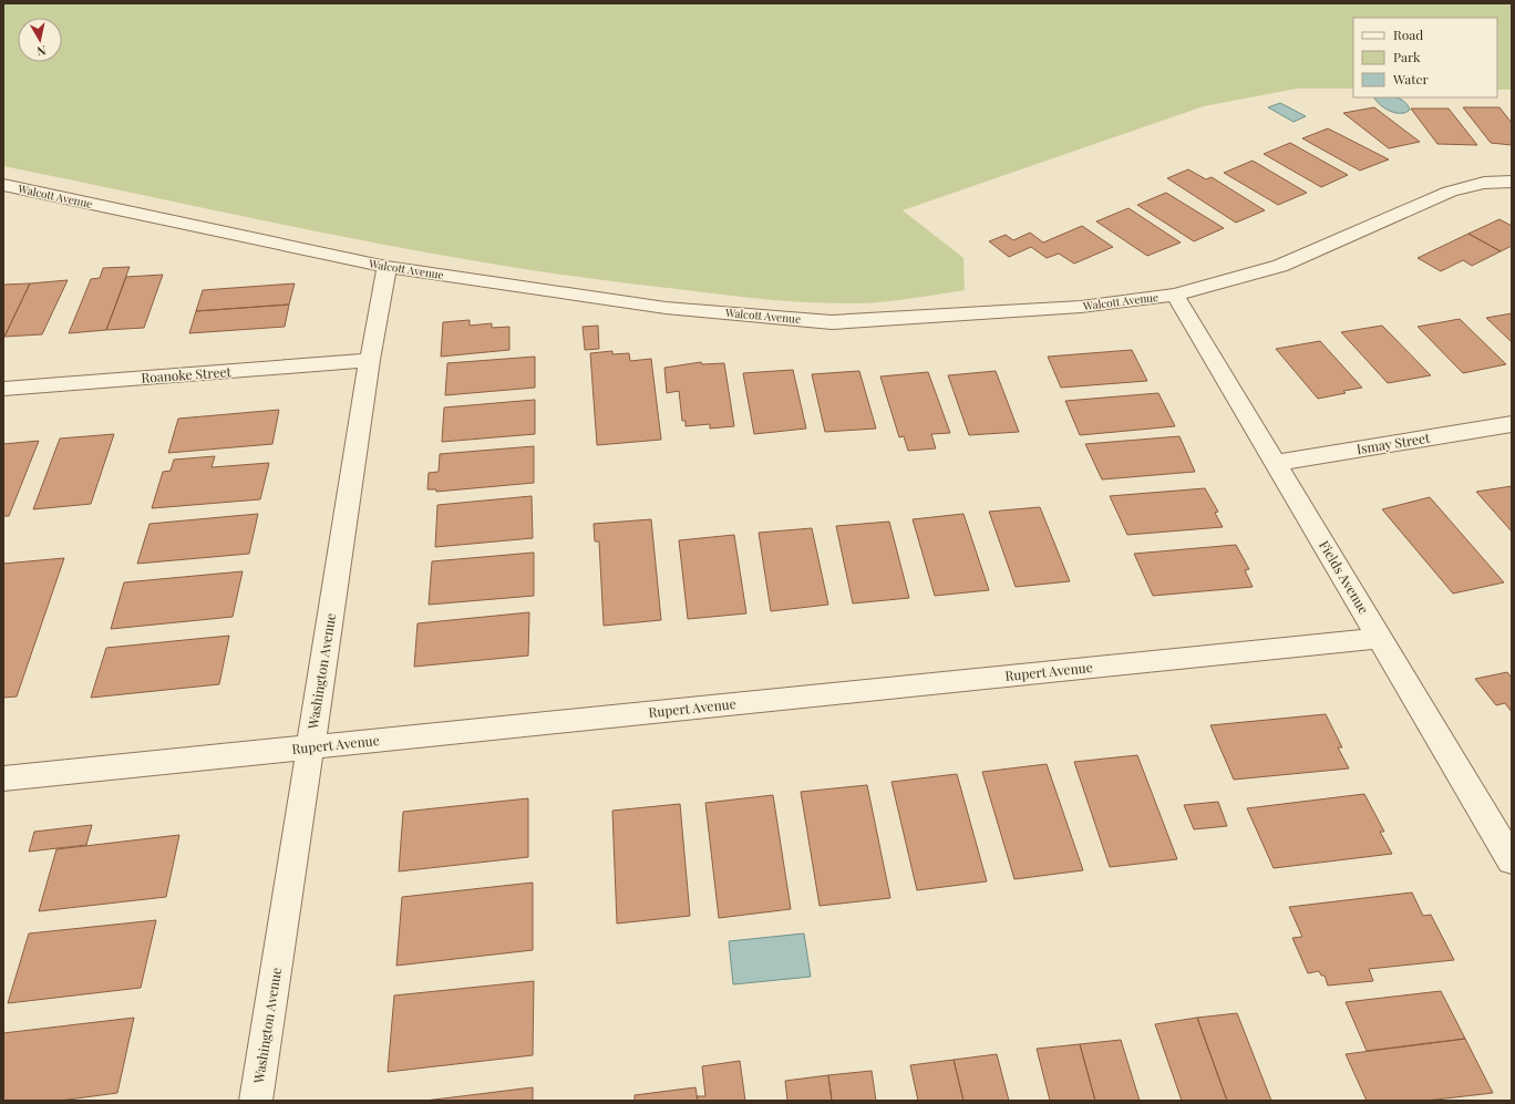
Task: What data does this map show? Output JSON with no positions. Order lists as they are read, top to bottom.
{
  "streets": {
    "street": [
      "Walcott Avenue",
      "Roanoke Street",
      "Ismay Street",
      "Fields Avenue",
      "Washington Avenue",
      "Rupert Avenue"
    ]
  },
  "crossings": [
    ["Walcott Avenue", "Fields Avenue"],
    ["Walcott Avenue", "Washington Avenue"],
    ["Roanoke Street", "Washington Avenue"],
    ["Ismay Street", "Fields Avenue"],
    ["Fields Avenue", "Rupert Avenue"],
    ["Washington Avenue", "Rupert Avenue"]
  ],
  "legend": ["Road", "Park", "Water"],
  "north": "bottom"
}
